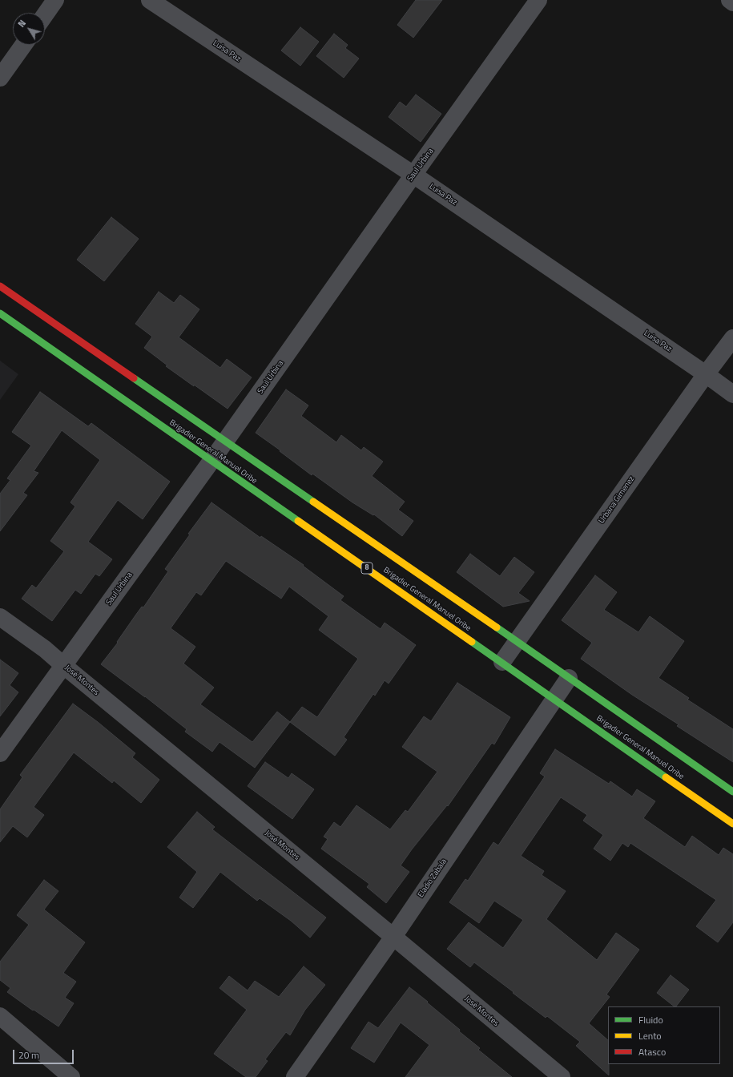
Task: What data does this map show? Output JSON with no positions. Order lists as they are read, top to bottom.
{
  "streets": {
    "main road": ["Brigadier General Manuel Oribe", "8"],
    "street": [
      "Luisa Paz",
      "Saul Urbina",
      "Urbana Gimenez",
      "José Montes",
      "Eladio Zabala"
    ]
  },
  "crossings": [
    ["Luisa Paz", "Saul Urbina"],
    ["Luisa Paz", "Urbana Gimenez"],
    ["Saul Urbina", "Brigadier General Manuel Oribe"],
    ["Saul Urbina", "José Montes"],
    ["Brigadier General Manuel Oribe", "Urbana Gimenez"],
    ["Brigadier General Manuel Oribe", "Eladio Zabala"],
    ["José Montes", "Eladio Zabala"]
  ],
  "legend": ["Fluido", "Lento", "Atasco"],
  "scale_bar": "20 m",
  "north": "top left"
}
